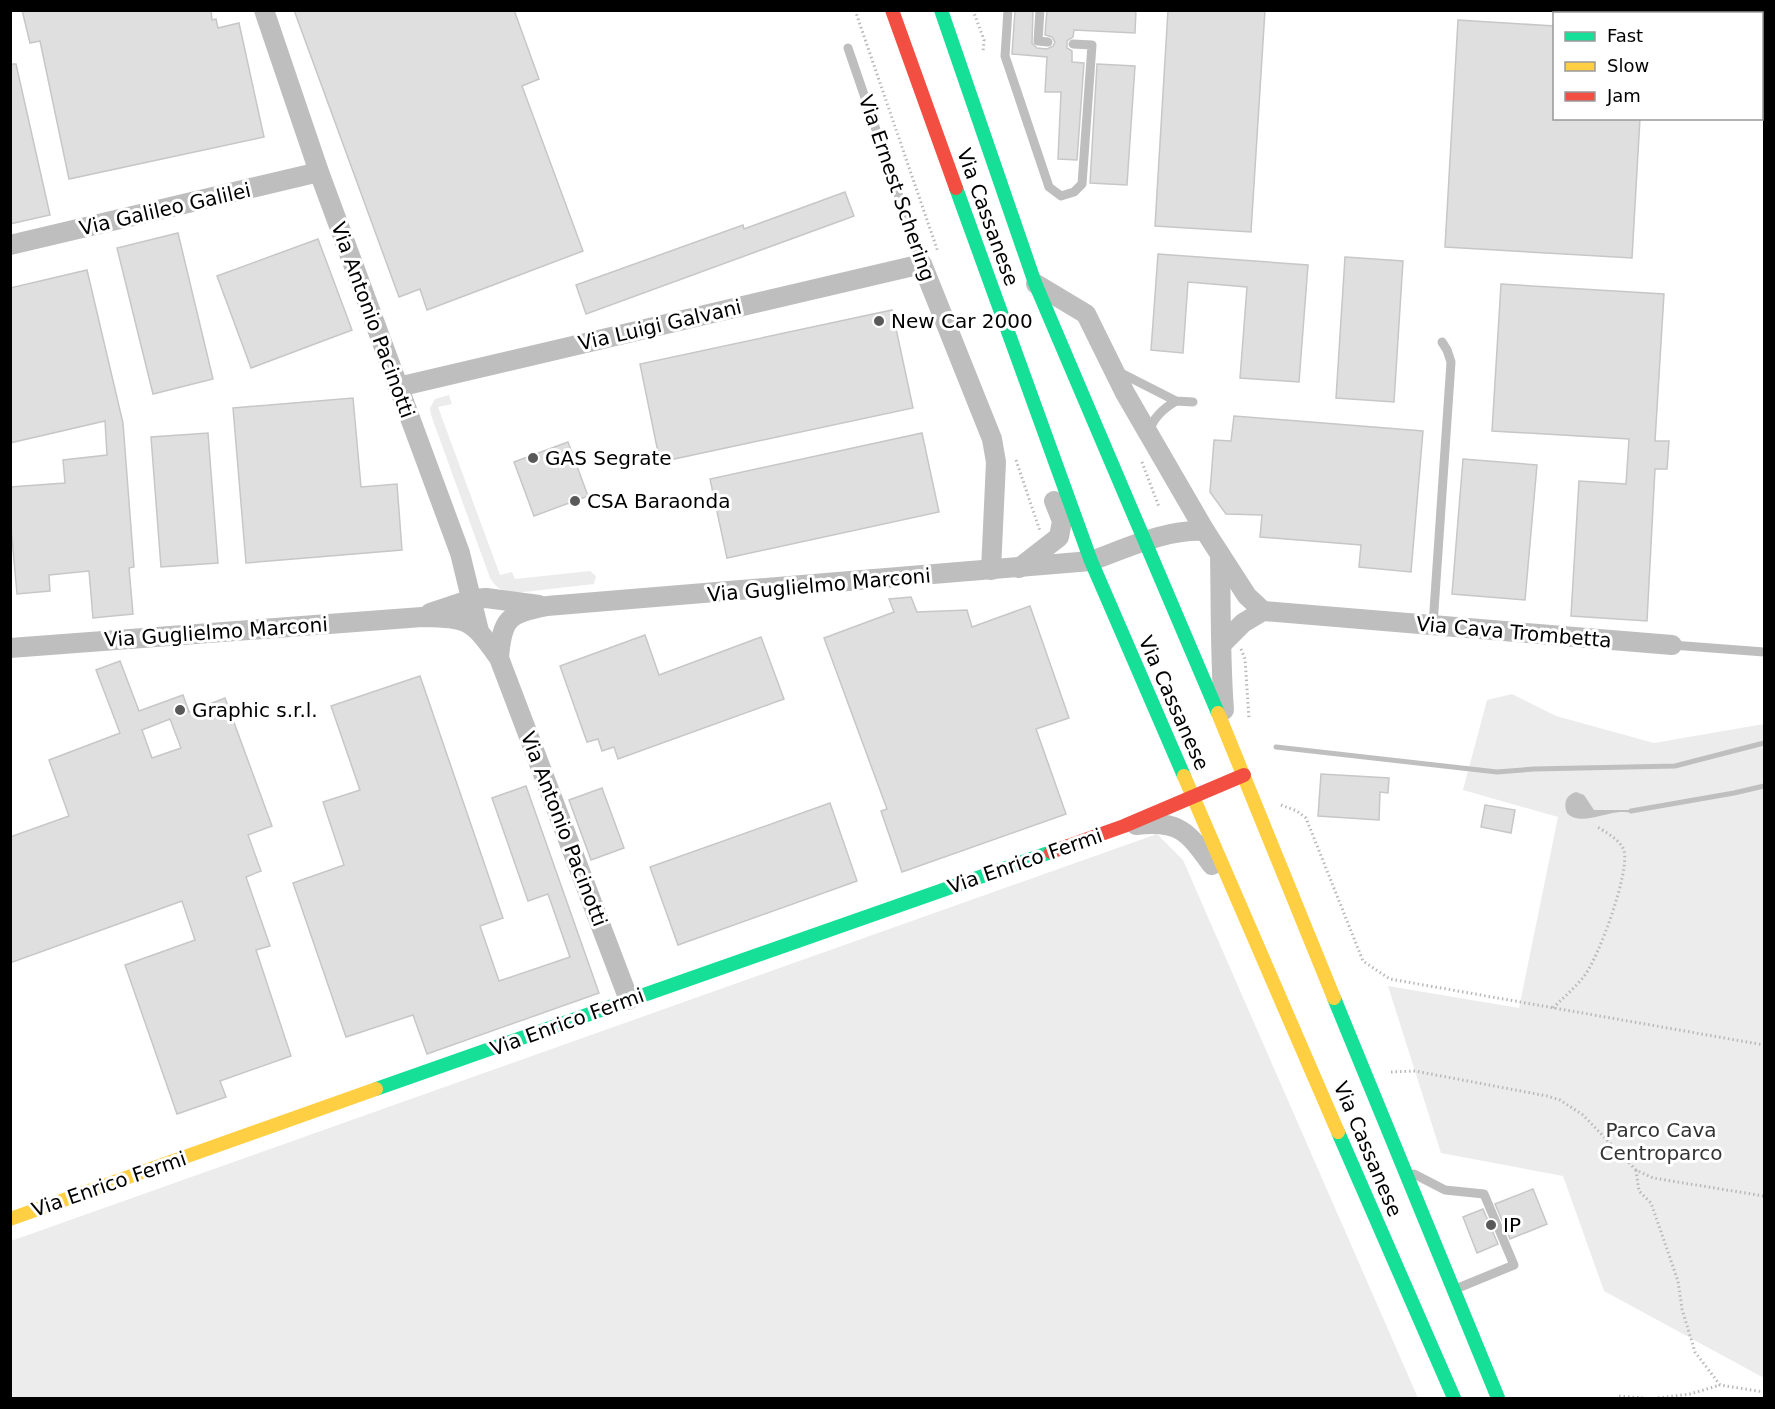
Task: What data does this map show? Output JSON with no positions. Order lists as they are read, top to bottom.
{
  "streets": {
    "main road": ["Via Cassanese", "Via Enrico Fermi"],
    "street": [
      "Via Ernest Schering",
      "Via Galileo Galilei",
      "Via Antonio Pacinotti",
      "Via Luigi Galvani",
      "Via Guglielmo Marconi",
      "Via Cava Trombetta"
    ]
  },
  "crossings": [
    ["Via Ernest Schering", "Via Luigi Galvani"],
    ["Via Ernest Schering", "Via Guglielmo Marconi"],
    ["Via Galileo Galilei", "Via Antonio Pacinotti"],
    ["Via Cassanese", "Via Guglielmo Marconi"],
    ["Via Cassanese", "Via Enrico Fermi"],
    ["Via Antonio Pacinotti", "Via Luigi Galvani"],
    ["Via Antonio Pacinotti", "Via Guglielmo Marconi"],
    ["Via Antonio Pacinotti", "Via Enrico Fermi"]
  ],
  "parks": ["Parco Cava Centroparco"],
  "places": [
    "New Car 2000",
    "GAS Segrate",
    "CSA Baraonda",
    "Graphic s.r.l.",
    "IP"
  ],
  "legend": ["Fast", "Slow", "Jam"]
}
